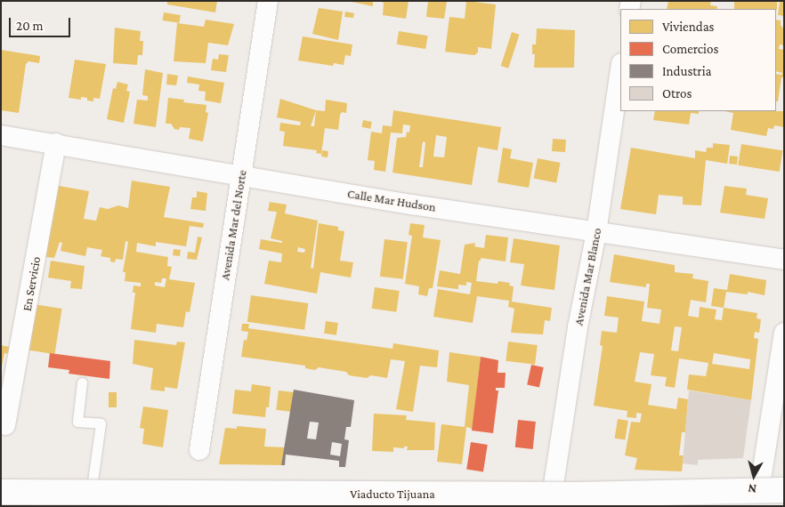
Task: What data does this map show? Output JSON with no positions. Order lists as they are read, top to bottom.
{
  "streets": {
    "highway": ["Viaducto Tijuana"],
    "street": [
      "Calle Mar Hudson",
      "Avenida Mar del Norte",
      "Avenida Mar Blanco",
      "En Servicio"
    ]
  },
  "crossings": [
    ["Calle Mar Hudson", "Avenida Mar del Norte"],
    ["Calle Mar Hudson", "Avenida Mar Blanco"],
    ["Calle Mar Hudson", "En Servicio"]
  ],
  "legend": [
    "Viviendas",
    "Comercios",
    "Industria",
    "Otros"
  ],
  "scale_bar": "20 m",
  "north": "bottom"
}
